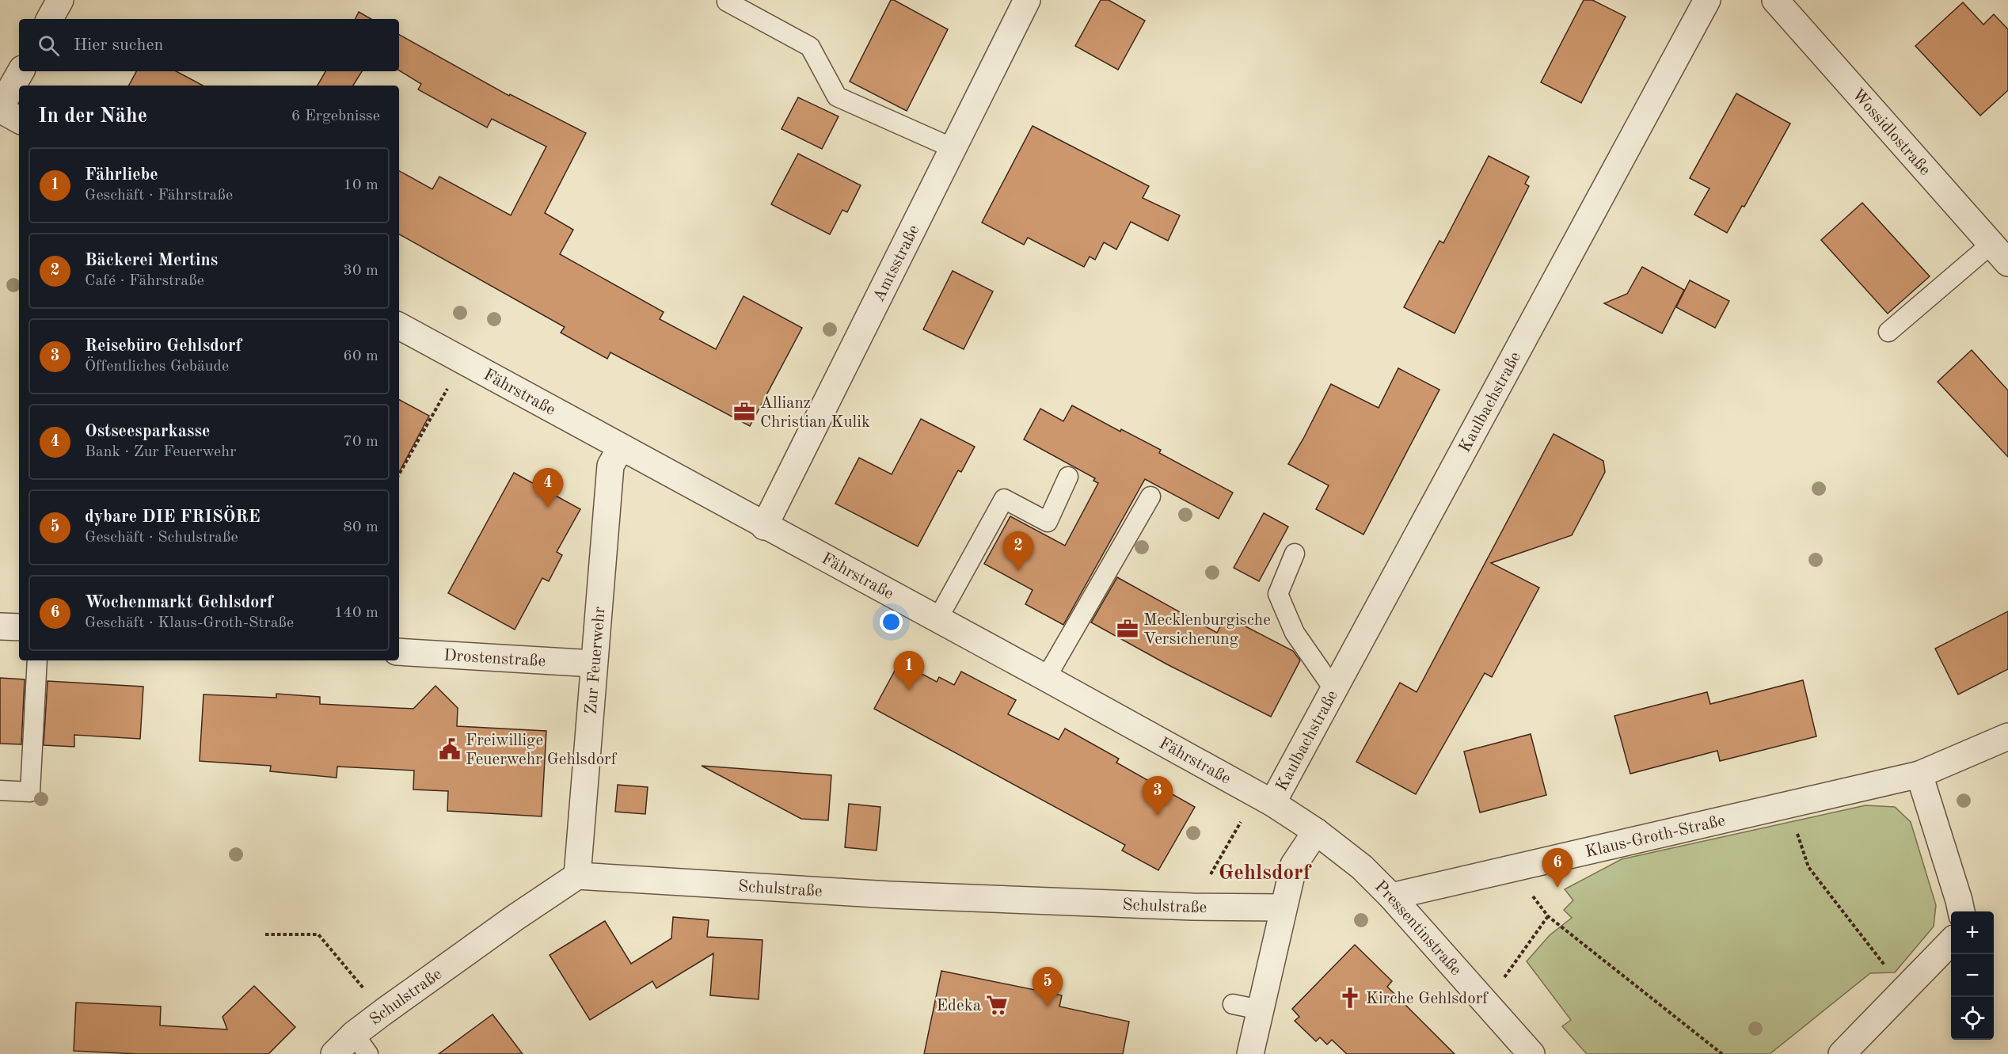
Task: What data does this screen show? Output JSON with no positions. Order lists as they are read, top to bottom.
{
  "streets": {
    "street": [
      "Wossidlostraße",
      "Amtsstraße",
      "Fährstraße",
      "Kaulbachstraße",
      "Drostenstraße",
      "Zur Feuerwehr",
      "Klaus-Groth-Straße",
      "Schulstraße",
      "Pressentinstraße"
    ]
  },
  "crossings": [
    ["Amtsstraße", "Fährstraße"],
    ["Fährstraße", "Kaulbachstraße"],
    ["Fährstraße", "Zur Feuerwehr"],
    ["Fährstraße", "Pressentinstraße"],
    ["Drostenstraße", "Zur Feuerwehr"],
    ["Zur Feuerwehr", "Schulstraße"],
    ["Klaus-Groth-Straße", "Pressentinstraße"]
  ],
  "districts": ["Gehlsdorf"],
  "places": {
    "office": ["Allianz Christian Kulik", "Mecklenburgische Versicherung"],
    "public building": ["Freiwillige Feuerwehr Gehlsdorf"],
    "church": ["Kirche Gehlsdorf"],
    "supermarket": ["Edeka"]
  },
  "page": {
    "search": "Hier suchen",
    "heading": ["In der Nähe", "6 Ergebnisse"],
    "list": [
      {
        "mark": "1",
        "name": "Fährliebe",
        "note": "Geschäft · Fährstraße",
        "value": "10 m"
      },
      {
        "mark": "2",
        "name": "Bäckerei Mertins",
        "note": "Café · Fährstraße",
        "value": "30 m"
      },
      {
        "mark": "3",
        "name": "Reisebüro Gehlsdorf",
        "note": "Öffentliches Gebäude",
        "value": "60 m"
      },
      {
        "mark": "4",
        "name": "Ostseesparkasse",
        "note": "Bank · Zur Feuerwehr",
        "value": "70 m"
      },
      {
        "mark": "5",
        "name": "dybare DIE FRISÖRE",
        "note": "Geschäft · Schulstraße",
        "value": "80 m"
      },
      {
        "mark": "6",
        "name": "Wochenmarkt Gehlsdorf",
        "note": "Geschäft · Klaus-Groth-Straße",
        "value": "140 m"
      }
    ],
    "pins": [
      "4",
      "2",
      "1",
      "3",
      "6",
      "5"
    ],
    "map_buttons": ["+", "−"]
  }
}
